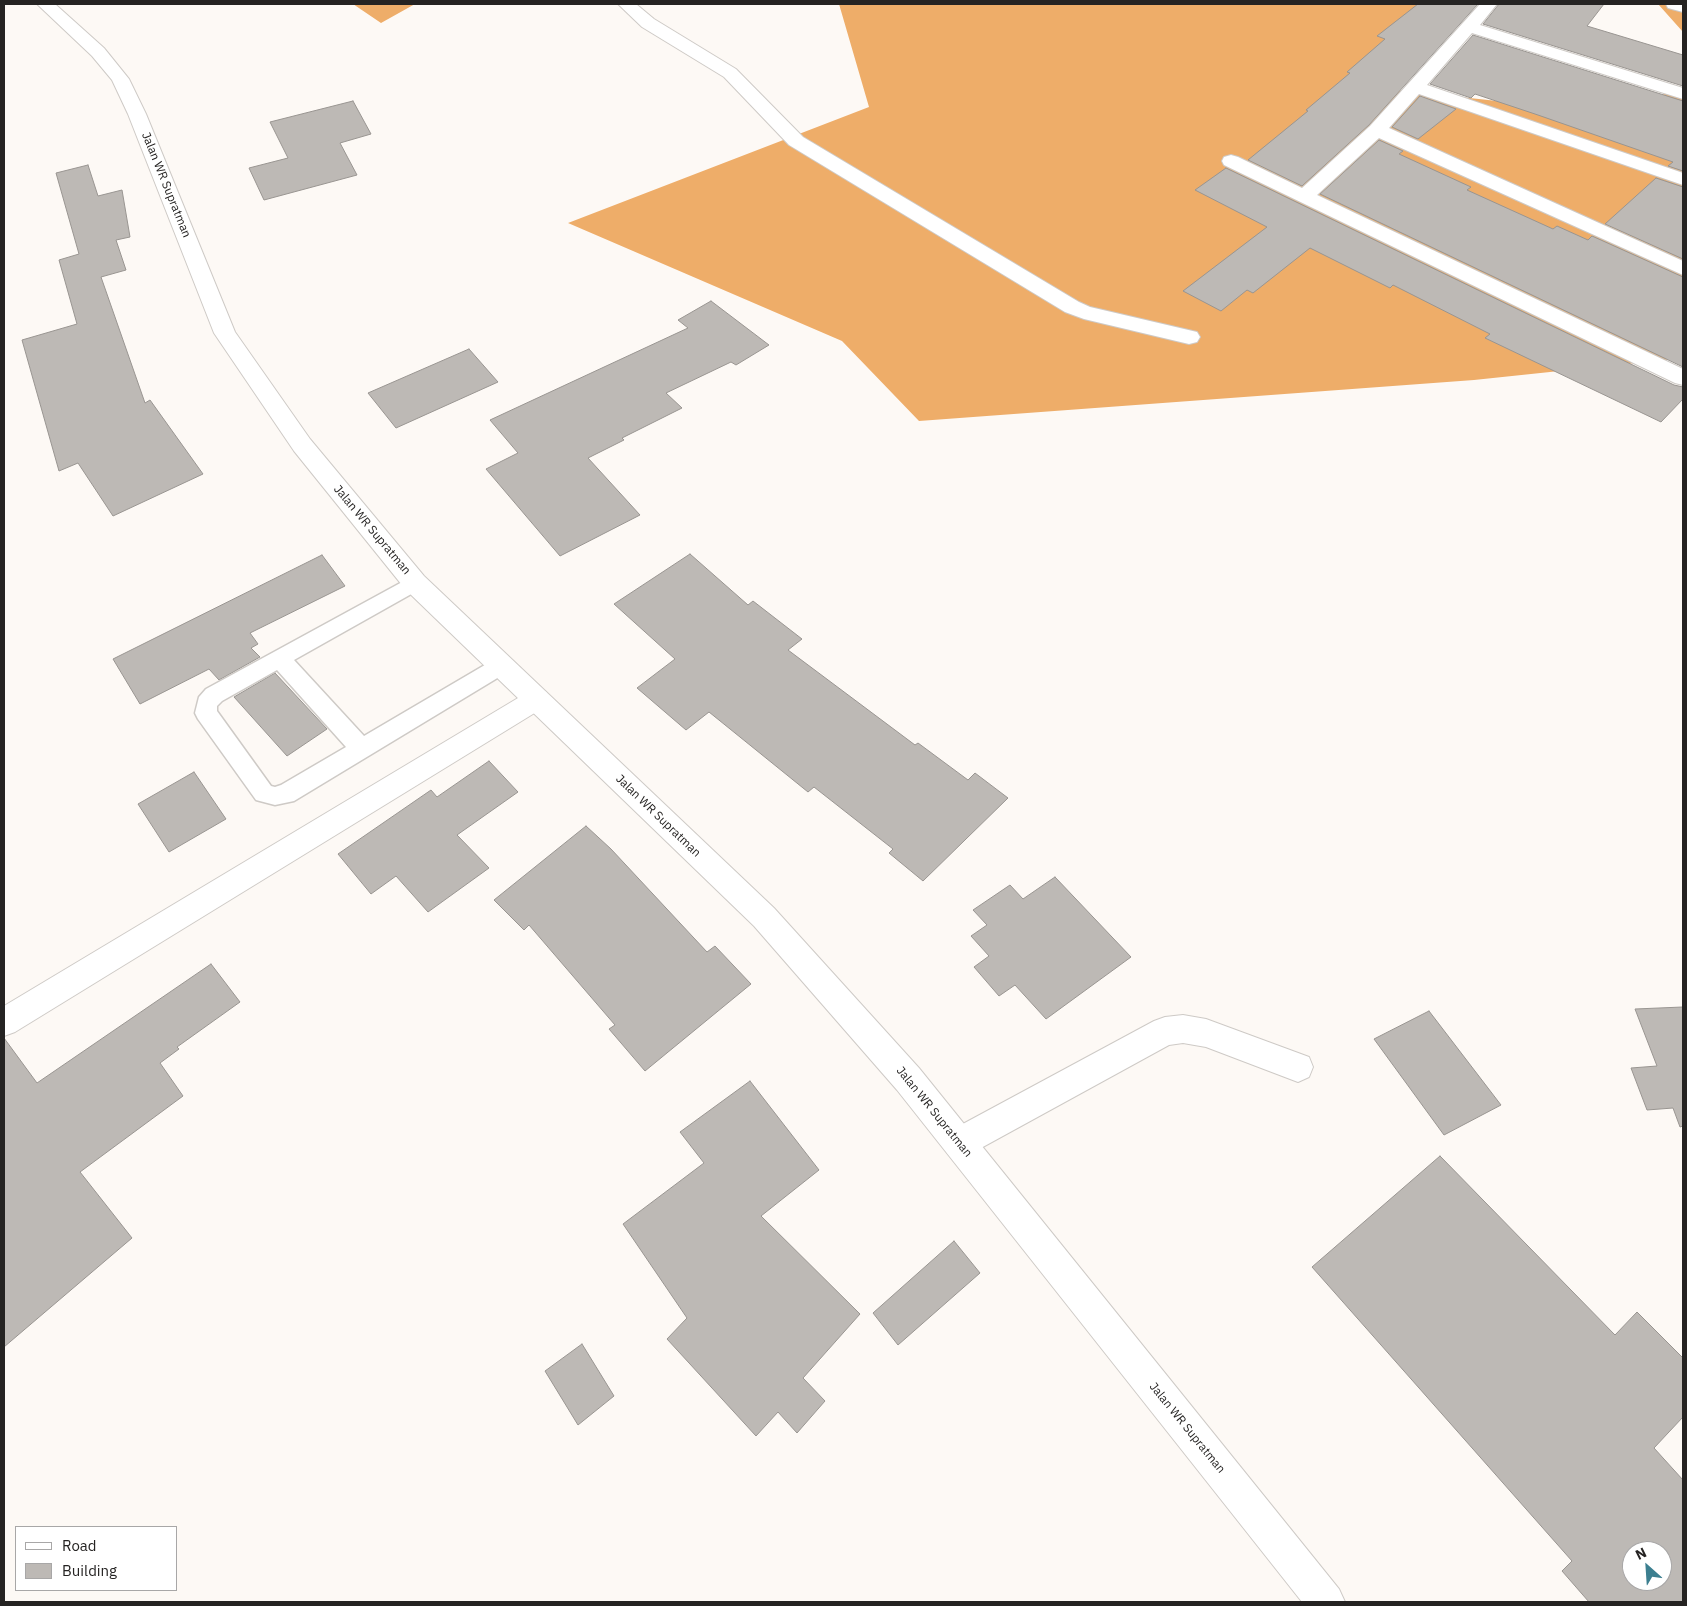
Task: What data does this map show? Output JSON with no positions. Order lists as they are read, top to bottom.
{
  "streets": {
    "main road": ["Jalan WR Supratman"]
  },
  "legend": ["Road", "Building"],
  "north": "top left"
}
